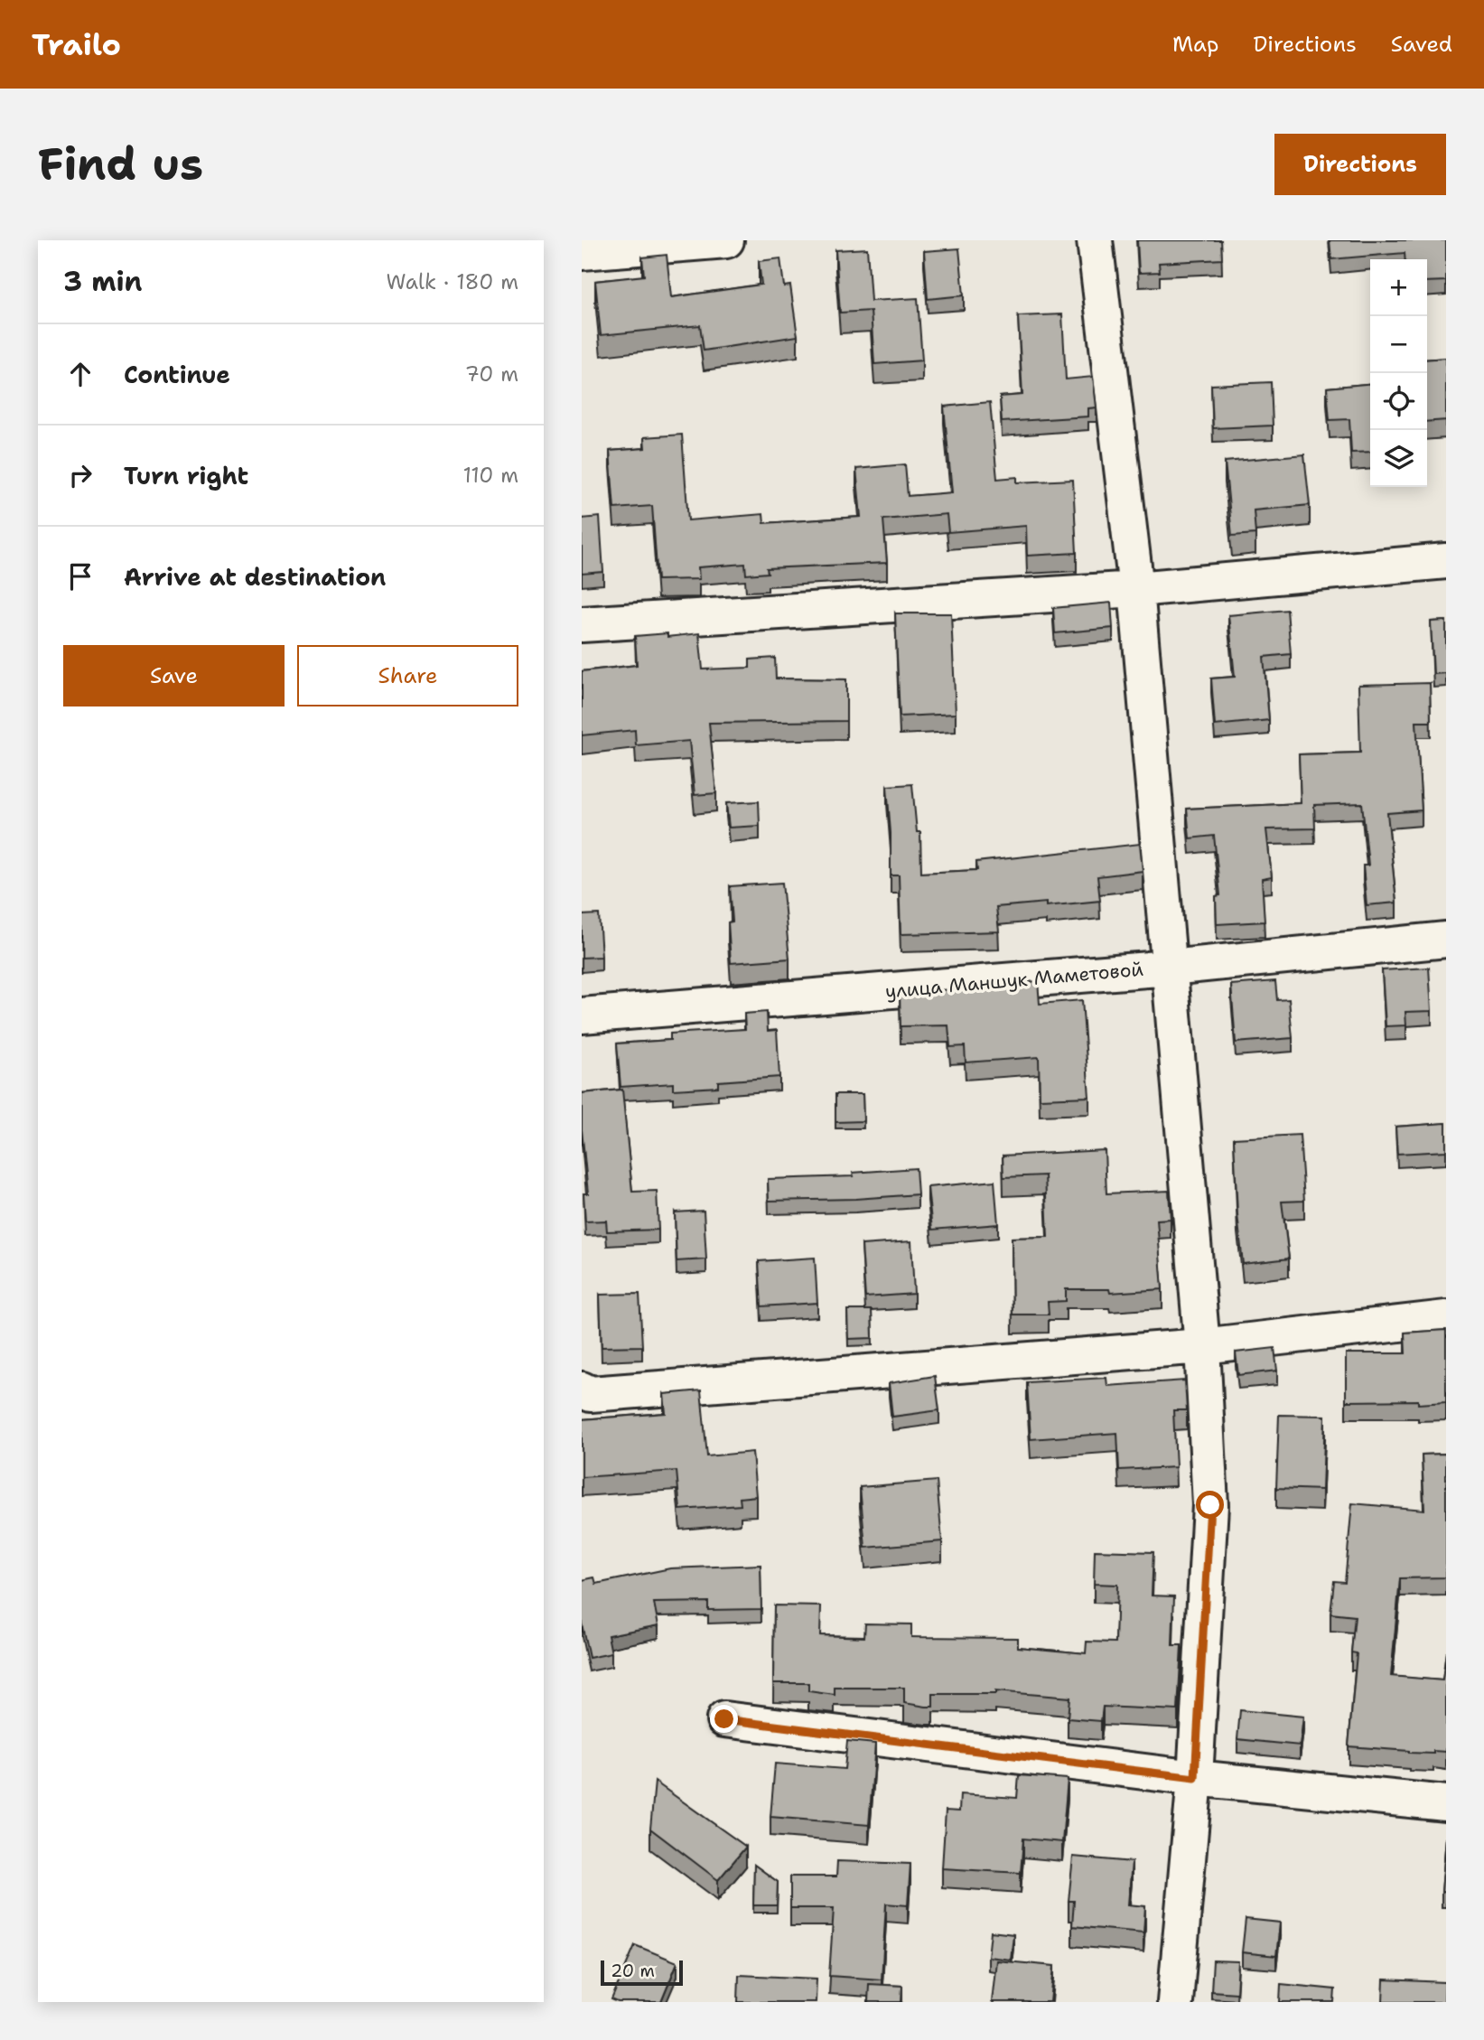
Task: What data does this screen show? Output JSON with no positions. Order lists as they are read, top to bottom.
{
  "streets": {
    "street": ["улица Маншук Маметовой"]
  },
  "scale_bar": "20 m",
  "page": {
    "header": "Trailo",
    "nav": ["Map", "Directions", "Saved"],
    "buttons": [
      "Directions",
      ["Save", "Share"]
    ],
    "title": "Find us",
    "heading": ["3 min", "Walk · 180 m"],
    "map_buttons": ["+", "−"],
    "list": [
      ["Continue", "70 m"],
      ["Turn right", "110 m"],
      "Arrive at destination"
    ],
    "scale": "20 m"
  }
}
